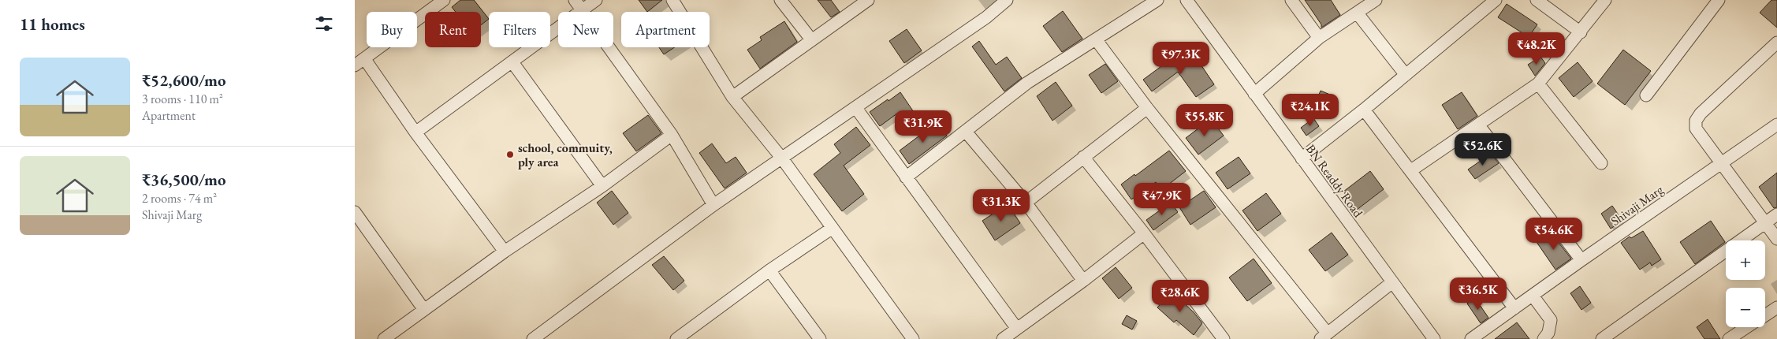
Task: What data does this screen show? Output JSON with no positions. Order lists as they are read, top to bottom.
{
  "streets": {
    "street": ["BN Readdy Road", "Shivaji Marg"]
  },
  "places": ["school, commuity, ply area"],
  "page": {
    "heading": "11 homes",
    "chip": [
      "Buy",
      "Rent",
      "Filters",
      "New",
      "Apartment"
    ],
    "price": [
      "₹48.2K",
      "₹97.3K",
      "₹24.1K",
      "₹55.8K",
      "₹31.9K",
      "₹52.6K",
      "₹47.9K",
      "₹31.3K",
      "₹54.6K",
      "₹36.5K",
      "₹28.6K"
    ],
    "list": [
      {
        "name": "₹52,600/mo",
        "note": "3 rooms · 110 m² · Apartment"
      },
      {
        "name": "₹36,500/mo",
        "note": "2 rooms · 74 m² · Shivaji Marg"
      }
    ],
    "map_buttons": ["+", "−"]
  }
}
